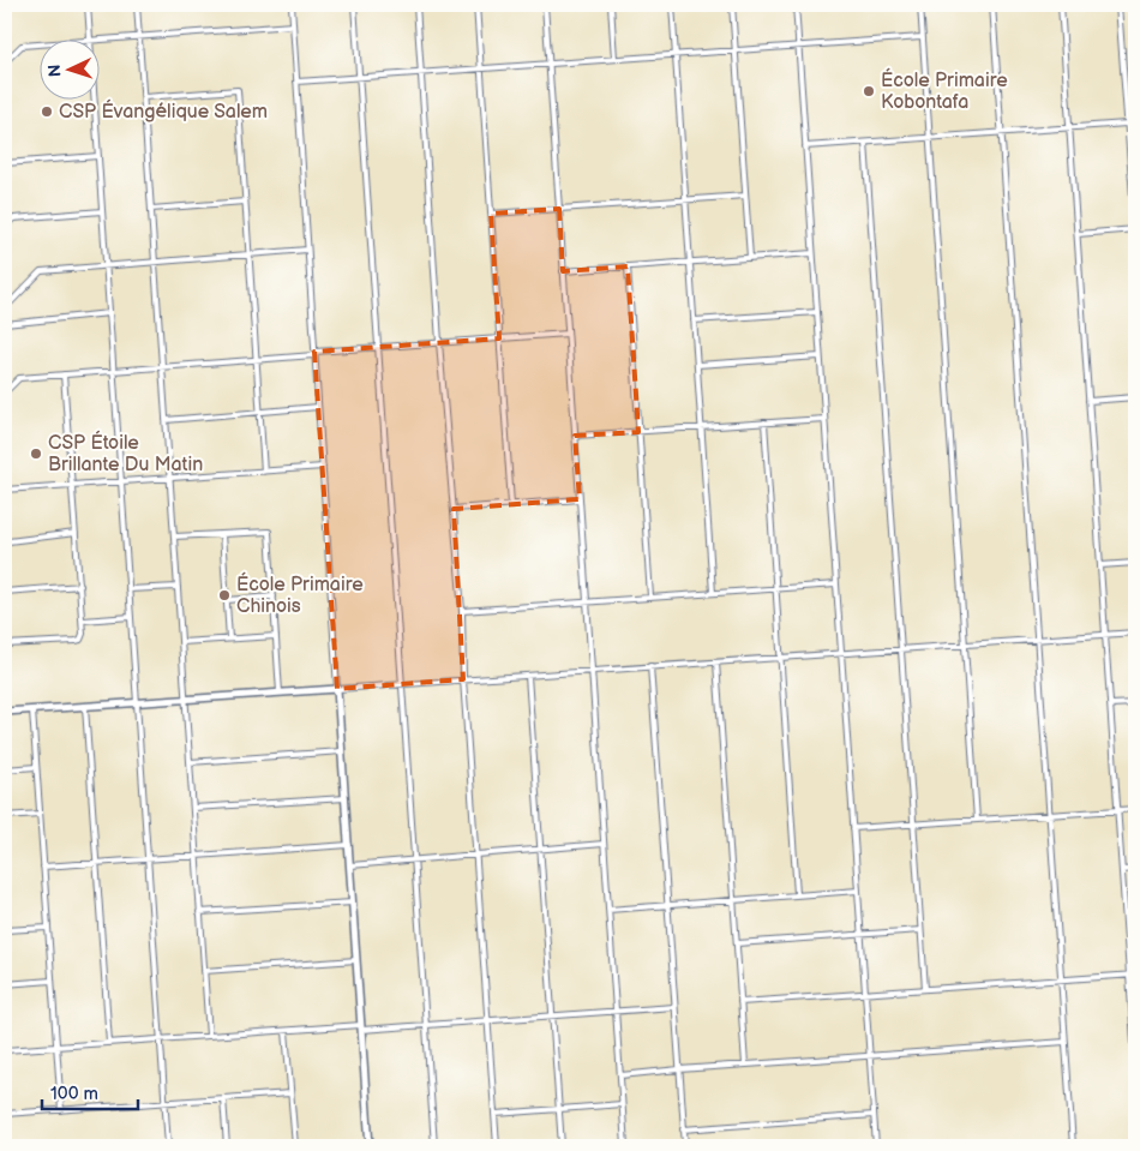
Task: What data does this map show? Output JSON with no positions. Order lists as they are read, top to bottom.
{
  "places": [
    "École Primaire Kobontafa",
    "CSP Évangélique Salem",
    "CSP Étoile Brillante Du Matin",
    "École Primaire Chinois"
  ],
  "scale_bar": "100 m",
  "north": "left"
}
